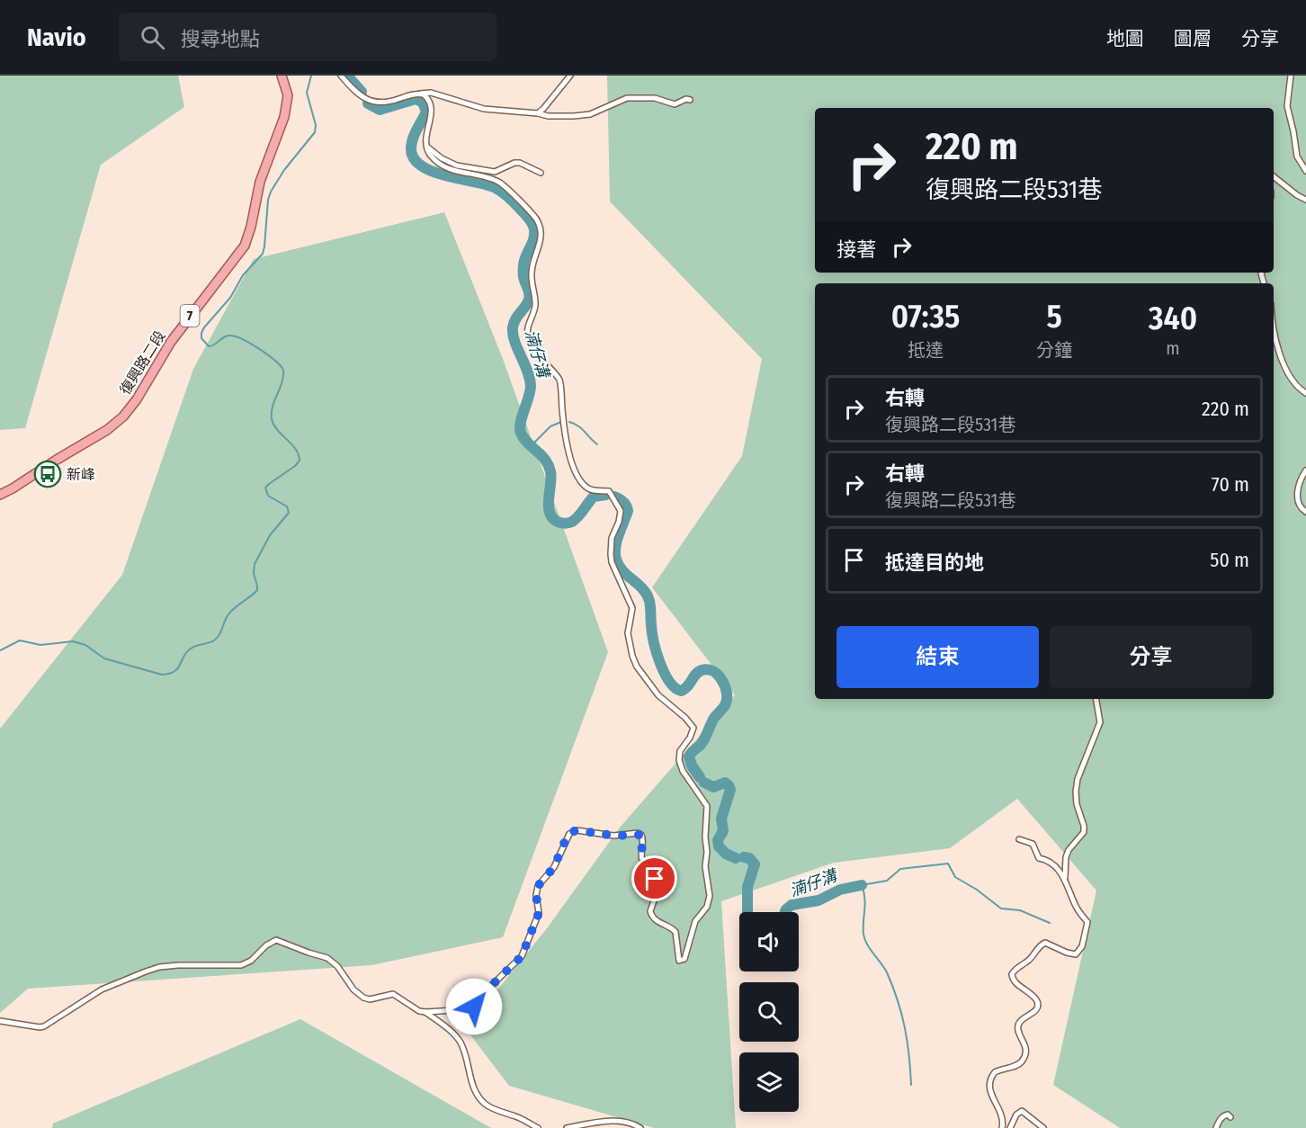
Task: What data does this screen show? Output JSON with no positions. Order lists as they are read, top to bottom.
{
  "streets": {
    "main road": ["7", "復興路二段"]
  },
  "water": ["湳仔溝"],
  "places": {
    "bus stop": ["新峰"]
  },
  "page": {
    "header": "Navio",
    "search": "搜尋地點",
    "nav": ["地圖", "圖層", "分享"],
    "turn": ["220 m", "復興路二段531巷"],
    "then": "接著",
    "eta": [
      "07:35",
      "抵達",
      "5",
      "分鐘",
      "340",
      "m"
    ],
    "list": [
      {
        "name": "右轉",
        "note": "復興路二段531巷",
        "value": "220 m"
      },
      {
        "name": "右轉",
        "note": "復興路二段531巷",
        "value": "70 m"
      },
      {
        "name": "抵達目的地",
        "value": "50 m"
      }
    ],
    "buttons": ["結束", "分享"]
  }
}
